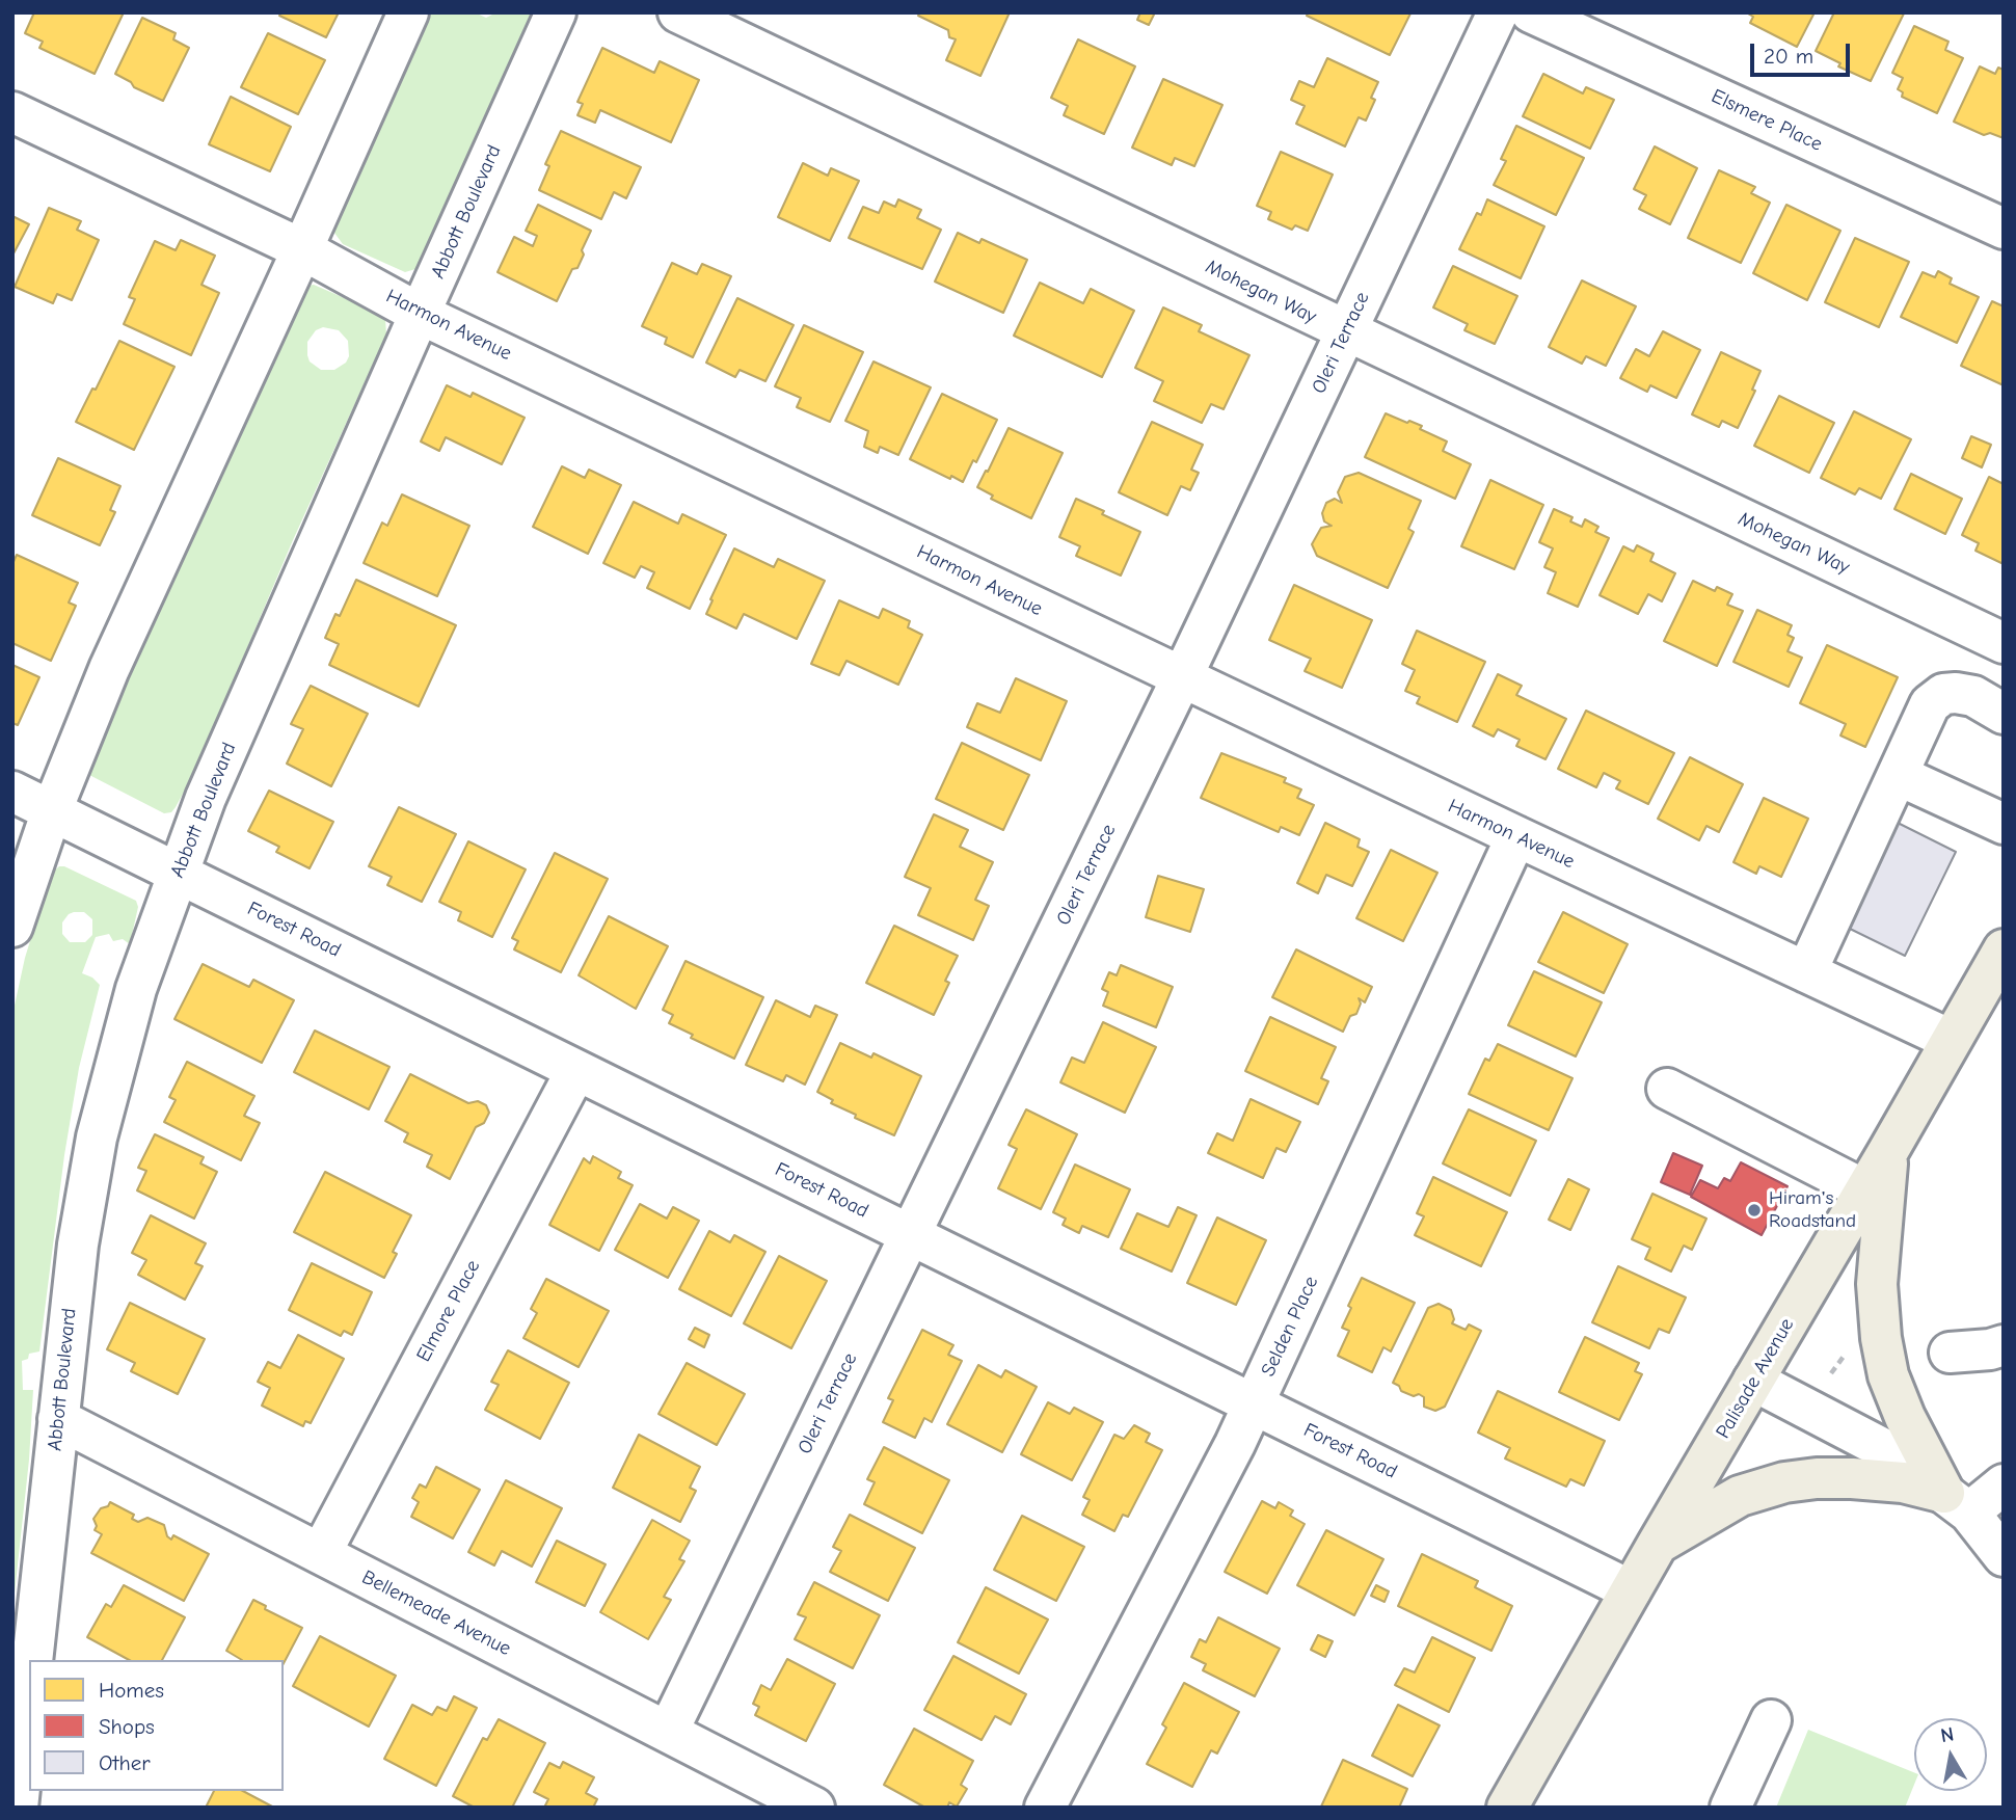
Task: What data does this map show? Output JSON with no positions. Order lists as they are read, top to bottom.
{
  "streets": {
    "main road": ["Palisade Avenue"],
    "street": [
      "Elsmere Place",
      "Abbott Boulevard",
      "Mohegan Way",
      "Harmon Avenue",
      "Oleri Terrace",
      "Forest Road",
      "Elmore Place",
      "Selden Place",
      "Bellemeade Avenue"
    ]
  },
  "crossings": [
    ["Abbott Boulevard", "Harmon Avenue"],
    ["Abbott Boulevard", "Forest Road"],
    ["Abbott Boulevard", "Bellemeade Avenue"],
    ["Mohegan Way", "Oleri Terrace"],
    ["Harmon Avenue", "Oleri Terrace"],
    ["Harmon Avenue", "Selden Place"],
    ["Harmon Avenue", "Palisade Avenue"],
    ["Oleri Terrace", "Forest Road"],
    ["Oleri Terrace", "Bellemeade Avenue"],
    ["Forest Road", "Elmore Place"],
    ["Forest Road", "Selden Place"],
    ["Forest Road", "Palisade Avenue"],
    ["Elmore Place", "Bellemeade Avenue"]
  ],
  "places": ["Hiram's Roadstand"],
  "legend": ["Homes", "Shops", "Other"],
  "scale_bar": "20 m",
  "north": "top"
}
